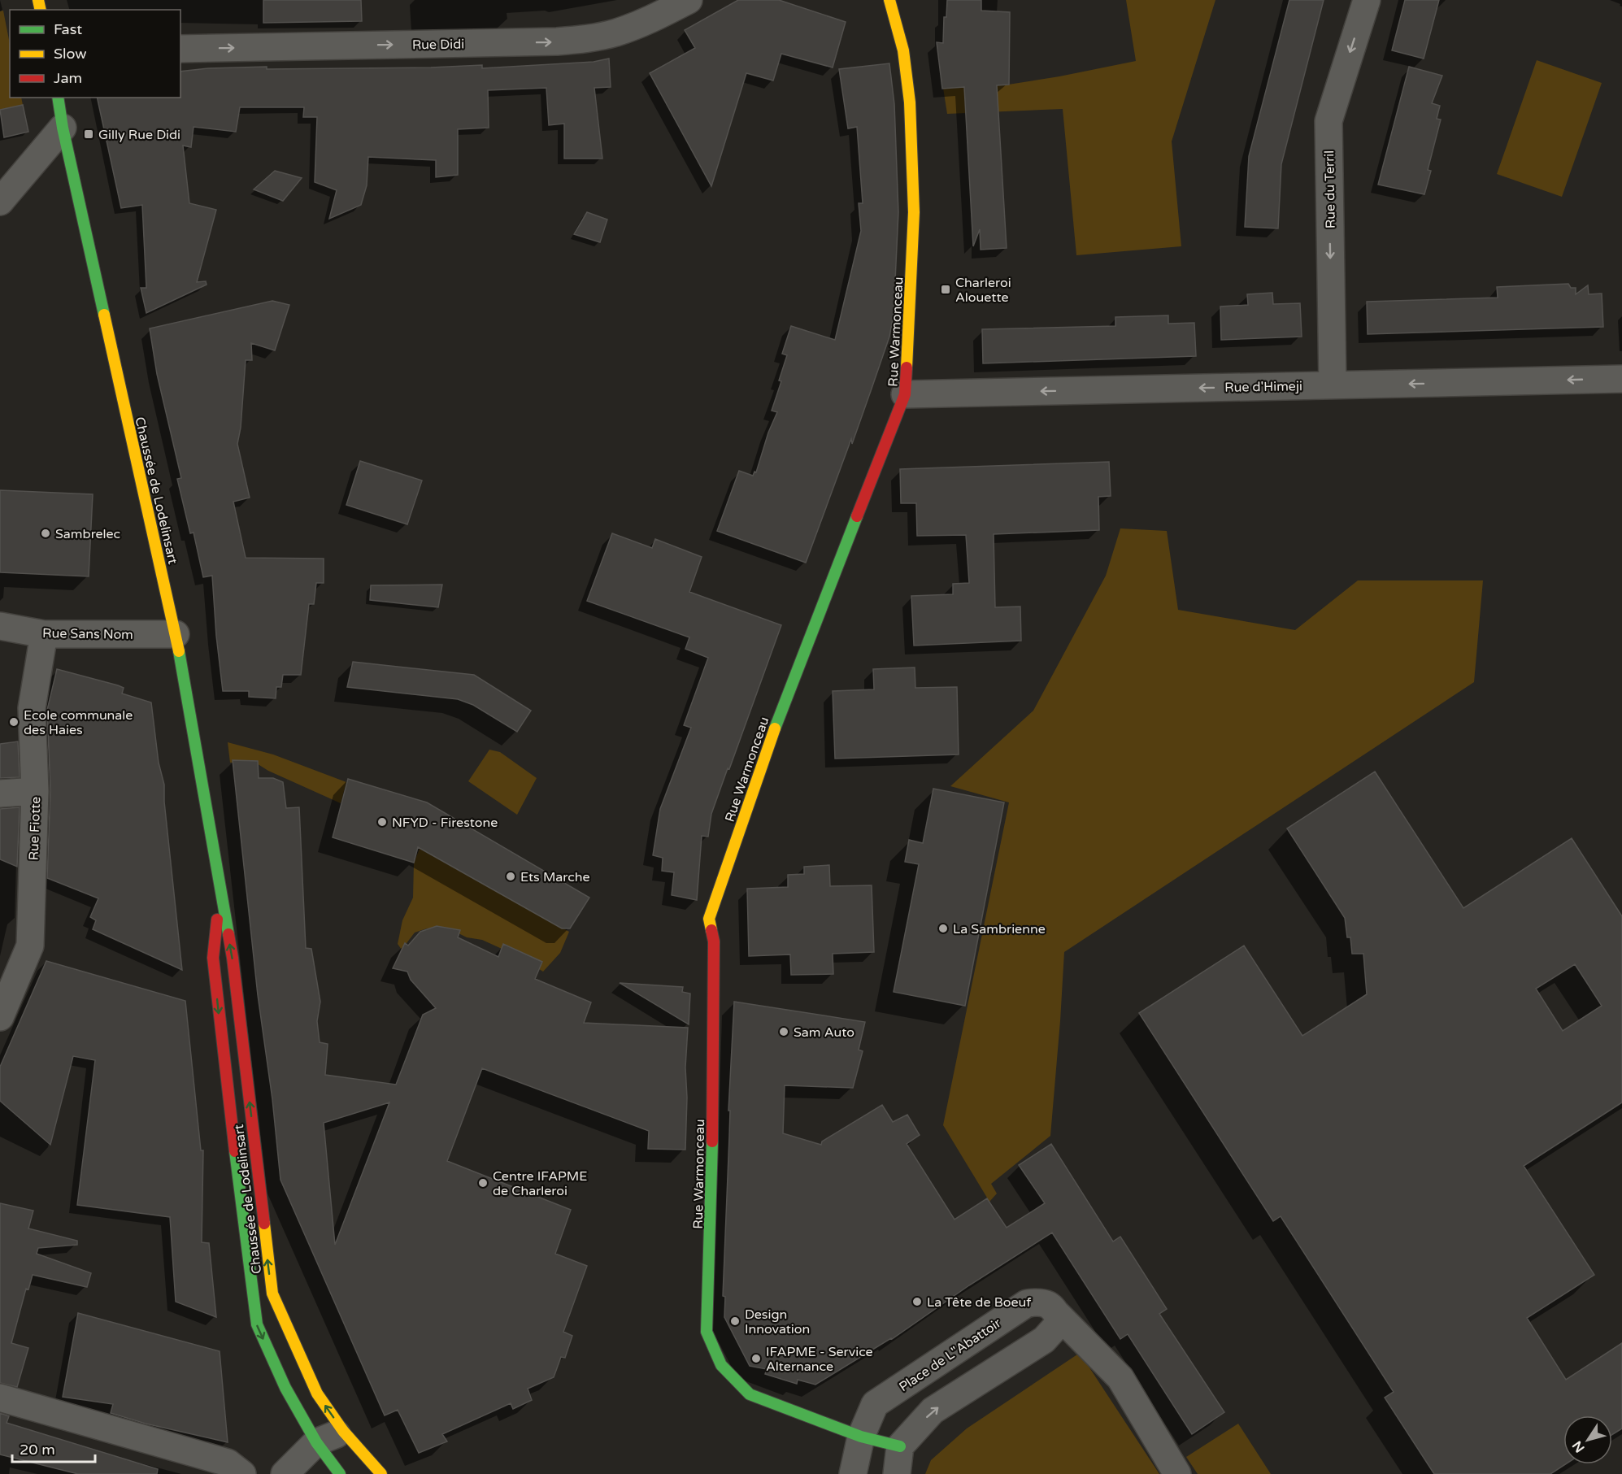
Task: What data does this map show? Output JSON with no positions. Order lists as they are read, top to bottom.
{
  "streets": {
    "main road": ["Rue Warmonceau", "Chaussée de Lodelinsart"],
    "street": [
      "Rue Didi",
      "Rue du Terril",
      "Rue d'Himeji",
      "Rue Sans Nom",
      "Rue Fiotte",
      "Place de L\"Abattoir"
    ]
  },
  "crossings": [
    ["Rue du Terril", "Rue d'Himeji"],
    ["Rue Warmonceau", "Rue d'Himeji"],
    ["Rue Warmonceau", "Place de L\"Abattoir"],
    ["Chaussée de Lodelinsart", "Rue Sans Nom"],
    ["Rue Sans Nom", "Rue Fiotte"]
  ],
  "one_way": ["Rue Didi", "Rue du Terril", "Rue d'Himeji"],
  "places": {
    "transit": ["Gilly Rue Didi", "Charleroi Alouette"],
    "other": [
      "Sambrelec",
      "Ecole communale des Haies",
      "NFYD - Firestone",
      "Ets Marche",
      "La Sambrienne",
      "Sam Auto",
      "Centre IFAPME de Charleroi",
      "La Tête de Boeuf",
      "Design Innovation",
      "IFAPME - Service Alternance"
    ]
  },
  "legend": ["Fast", "Slow", "Jam"],
  "scale_bar": "20 m",
  "north": "bottom left"
}
